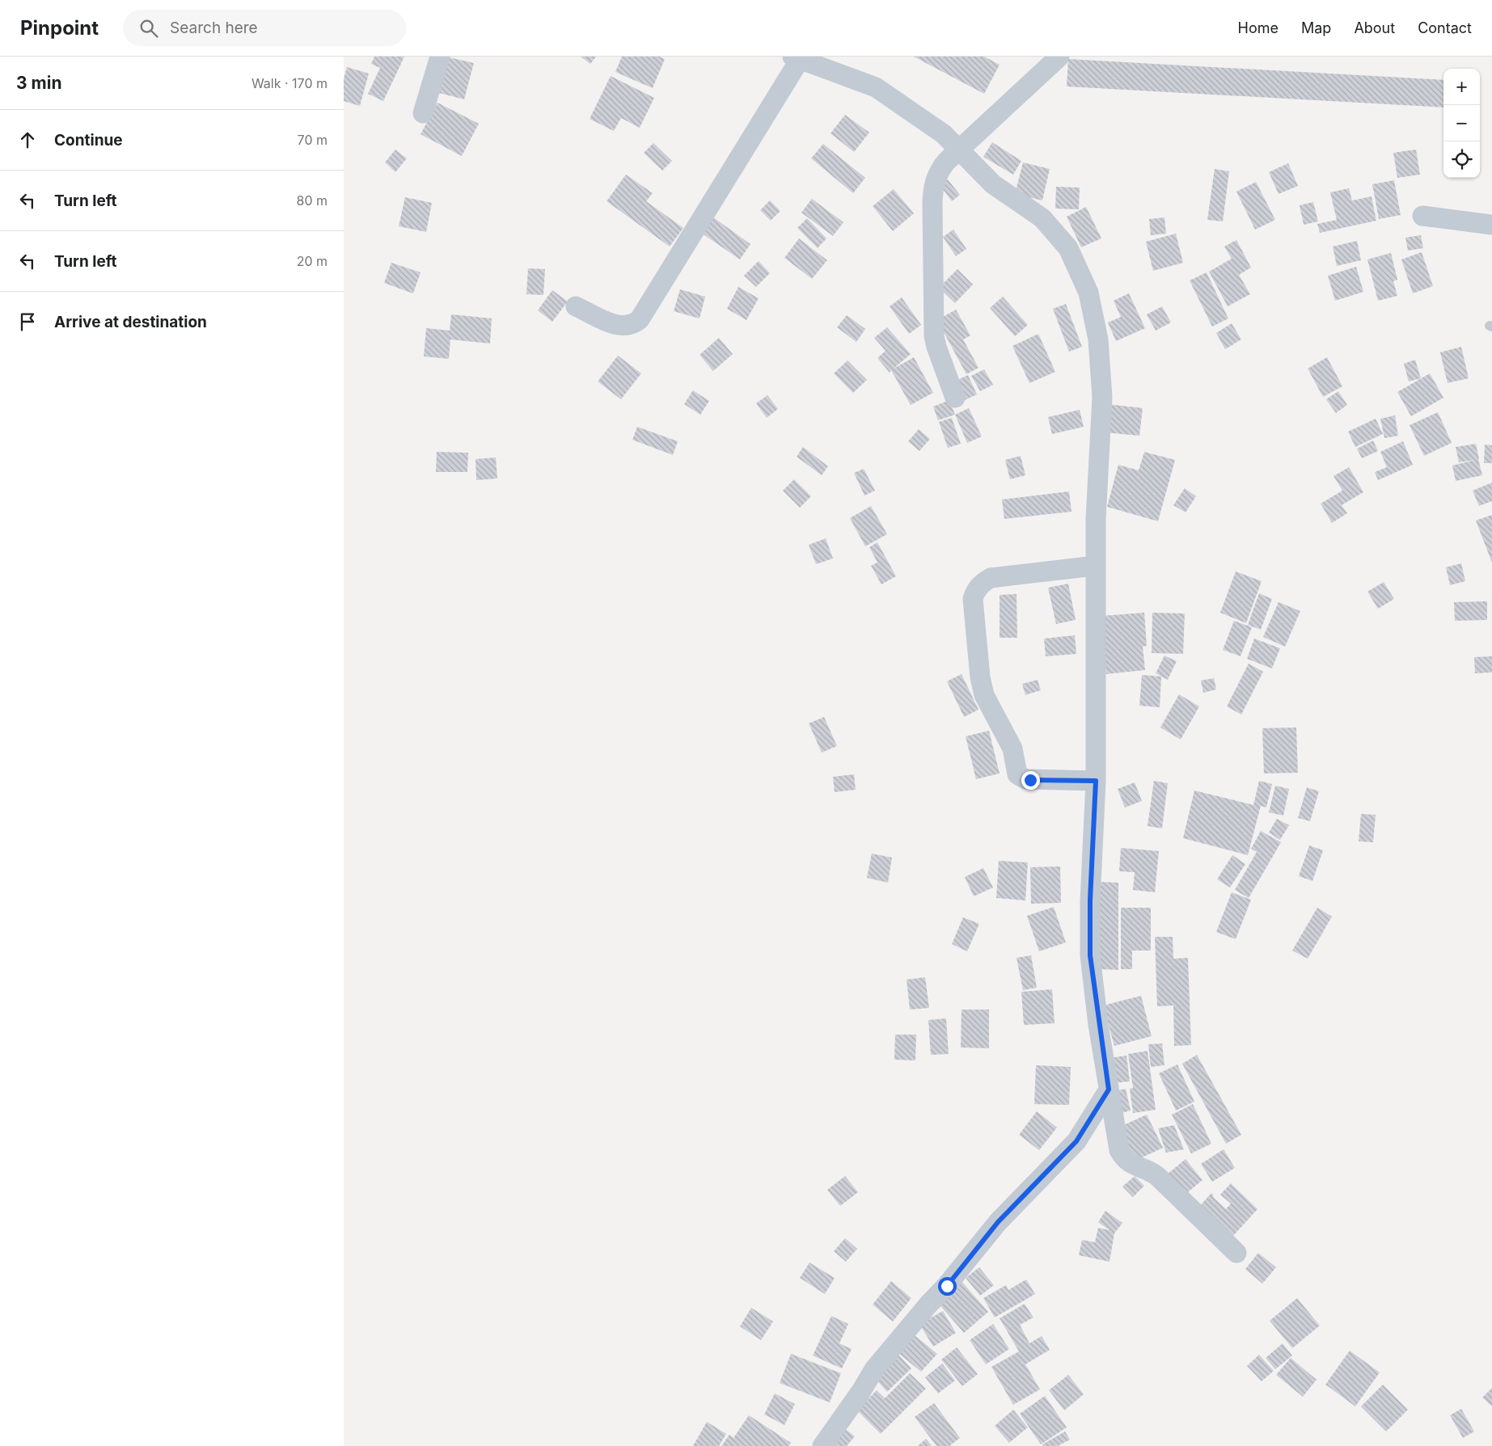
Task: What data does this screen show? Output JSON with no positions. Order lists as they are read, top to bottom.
{
  "page": {
    "header": "Pinpoint",
    "search": "Search here",
    "nav": [
      "Home",
      "Map",
      "About",
      "Contact"
    ],
    "heading": ["3 min", "Walk · 170 m"],
    "map_buttons": ["+", "−"],
    "list": [
      ["Continue", "70 m"],
      ["Turn left", "80 m"],
      ["Turn left", "20 m"],
      "Arrive at destination"
    ]
  }
}
